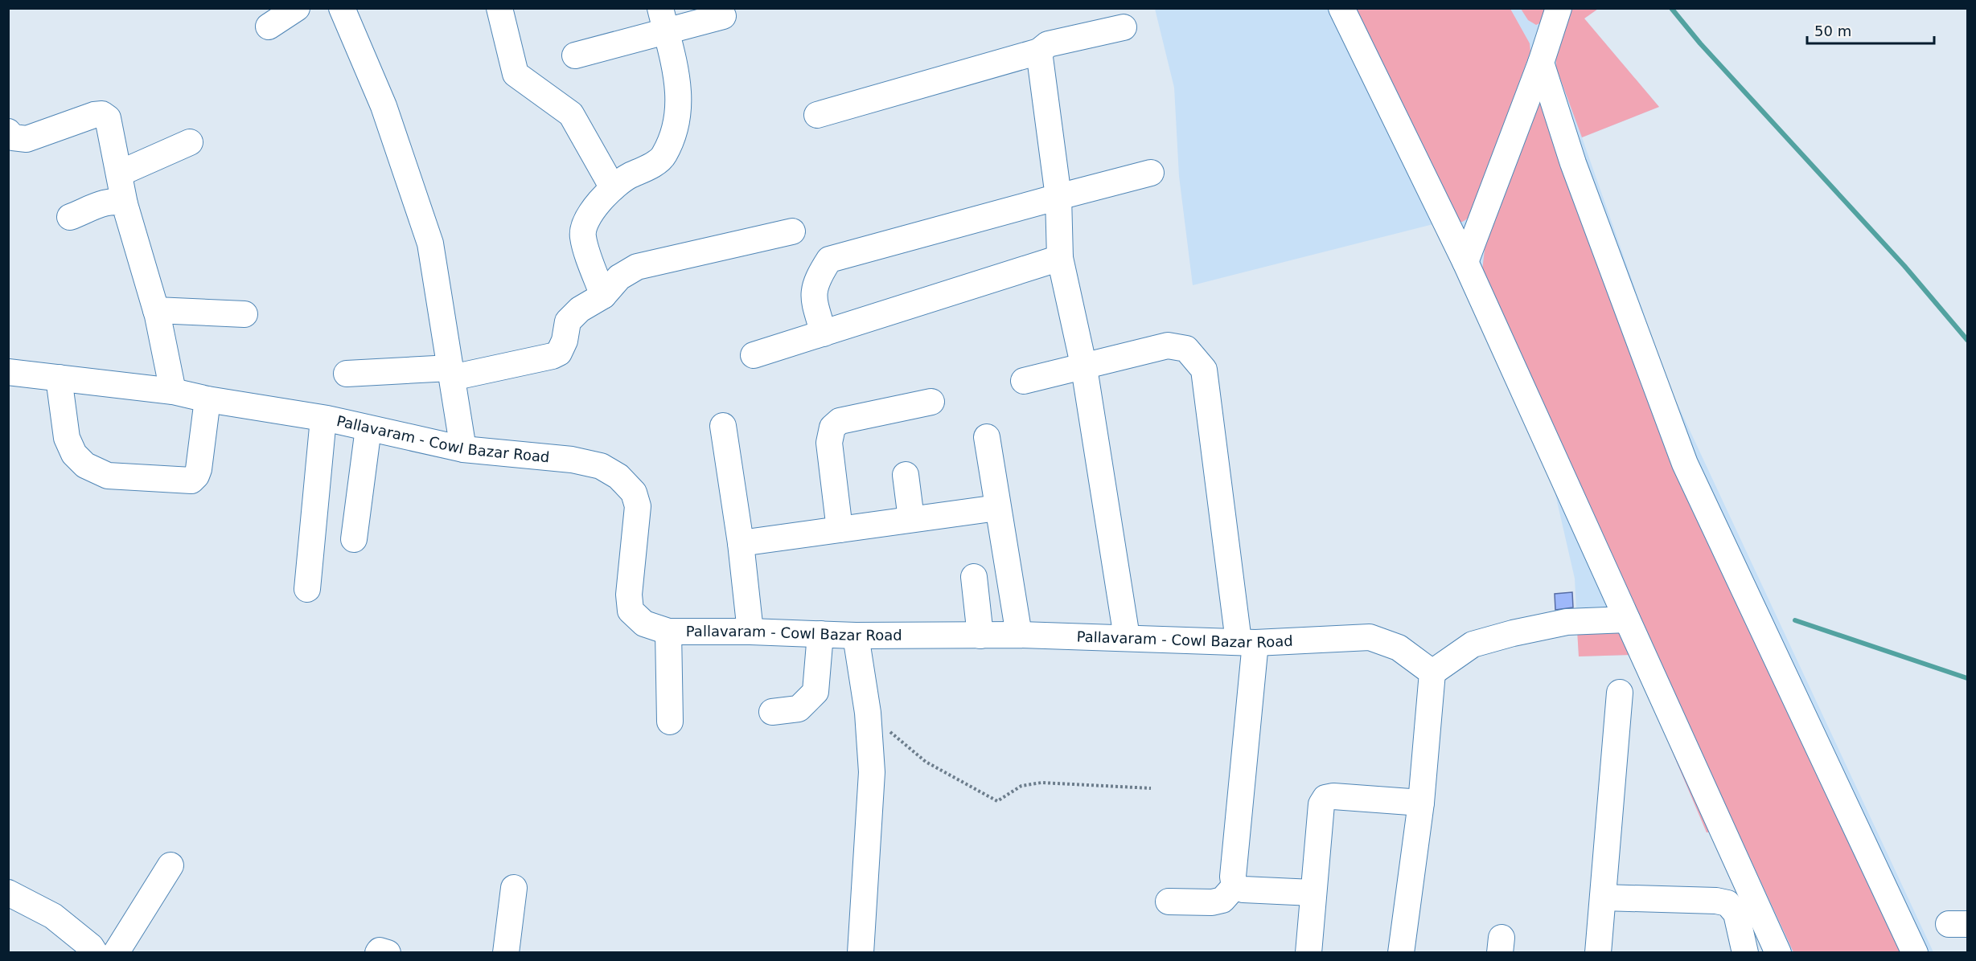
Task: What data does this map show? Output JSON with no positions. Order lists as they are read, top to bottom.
{
  "streets": {
    "street": ["Pallavaram - Cowl Bazar Road"]
  },
  "scale_bar": "50 m"
}
